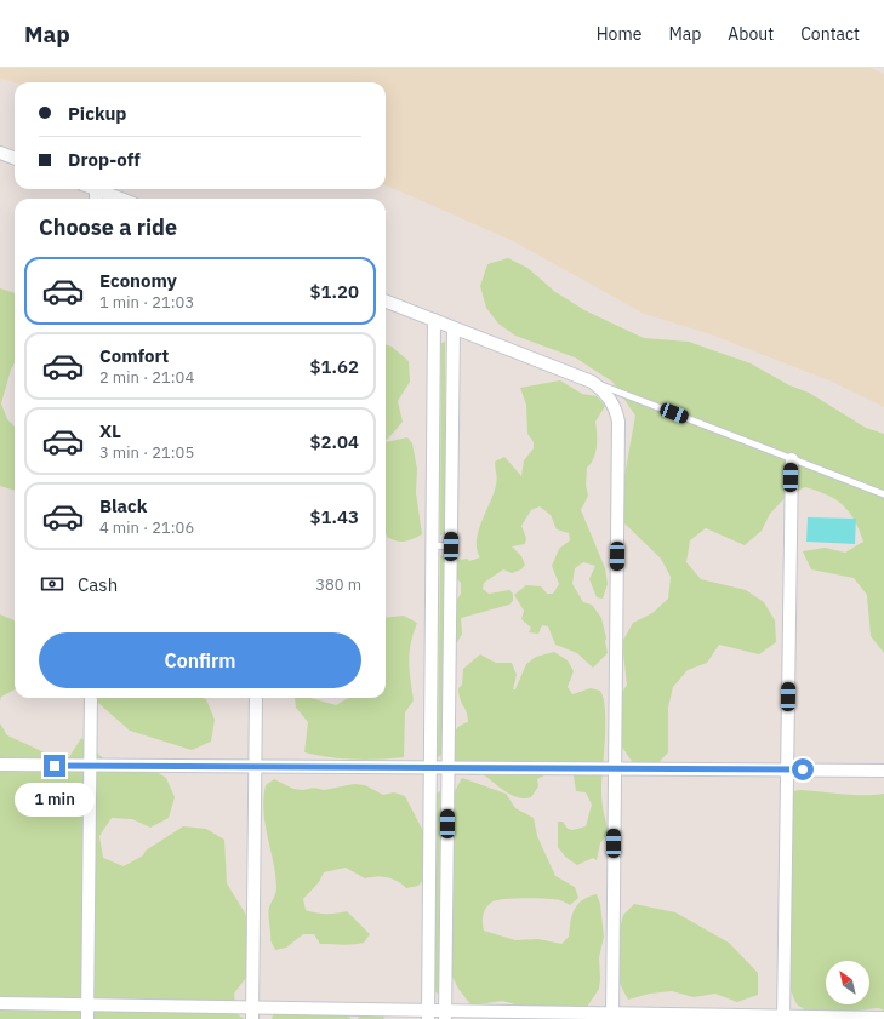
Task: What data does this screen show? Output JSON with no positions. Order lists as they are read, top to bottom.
{
  "north": "top left",
  "page": {
    "header": "Map",
    "nav": [
      "Home",
      "Map",
      "About",
      "Contact"
    ],
    "banner": ["Pickup", "Drop-off"],
    "heading": "Choose a ride",
    "list": [
      {
        "name": "Economy",
        "note": "1 min · 21:03",
        "value": "$1.20"
      },
      {
        "name": "Comfort",
        "note": "2 min · 21:04",
        "value": "$1.62"
      },
      {
        "name": "XL",
        "note": "3 min · 21:05",
        "value": "$2.04"
      },
      {
        "name": "Black",
        "note": "4 min · 21:06",
        "value": "$1.43"
      }
    ],
    "pay": ["Cash", "380 m"],
    "buttons": "Confirm",
    "bubble": "1 min"
  }
}
